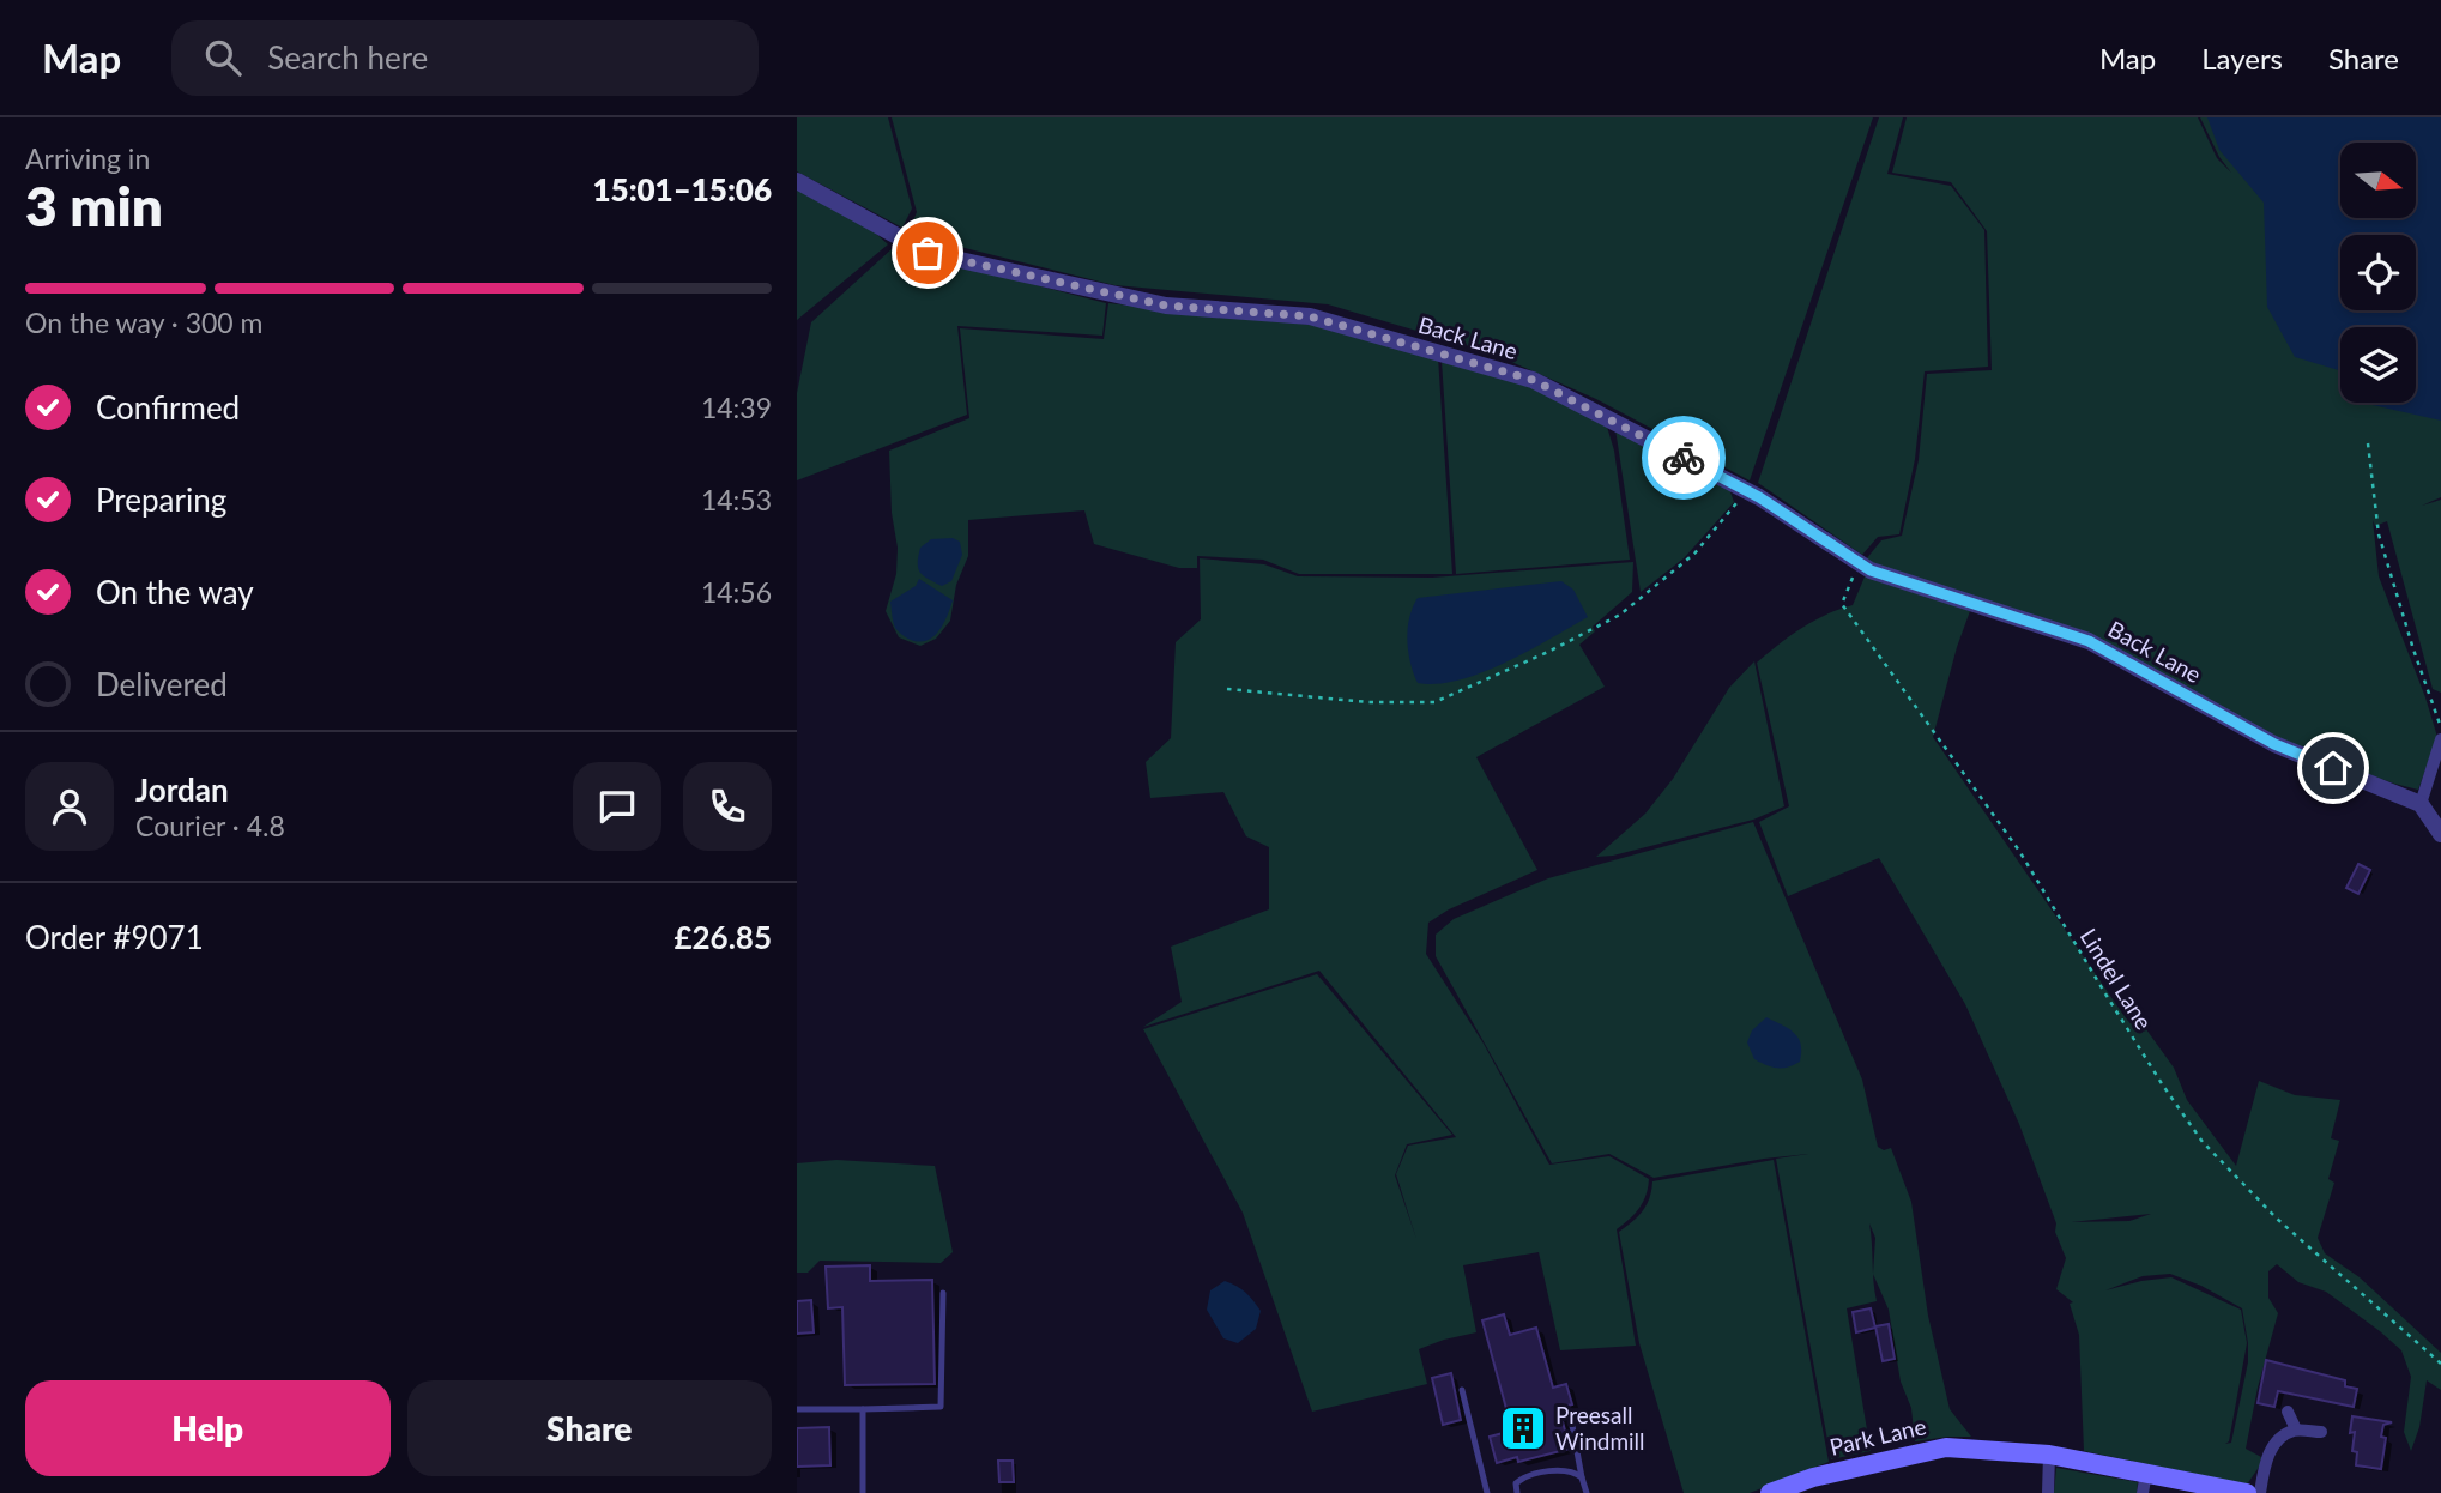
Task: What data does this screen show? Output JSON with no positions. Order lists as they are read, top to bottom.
{
  "streets": {
    "main road": ["Park Lane"],
    "street": ["Back Lane"],
    "path": ["Lindel Lane"]
  },
  "crossings": [
    ["Back Lane", "Lindel Lane"]
  ],
  "places": {
    "building": ["Preesall Windmill"]
  },
  "north": "right",
  "page": {
    "header": "Map",
    "search": "Search here",
    "nav": ["Map", "Layers", "Share"],
    "heading": ["3 min", "Arriving in", "15:01–15:06"],
    "panel": [
      "Jordan",
      "Courier · 4.8",
      "Order #9071",
      "£26.85"
    ],
    "bar": "On the way · 300 m",
    "list": [
      ["Confirmed", "14:39"],
      ["Preparing", "14:53"],
      ["On the way", "14:56"],
      "Delivered"
    ],
    "buttons": ["Help", "Share"]
  }
}
